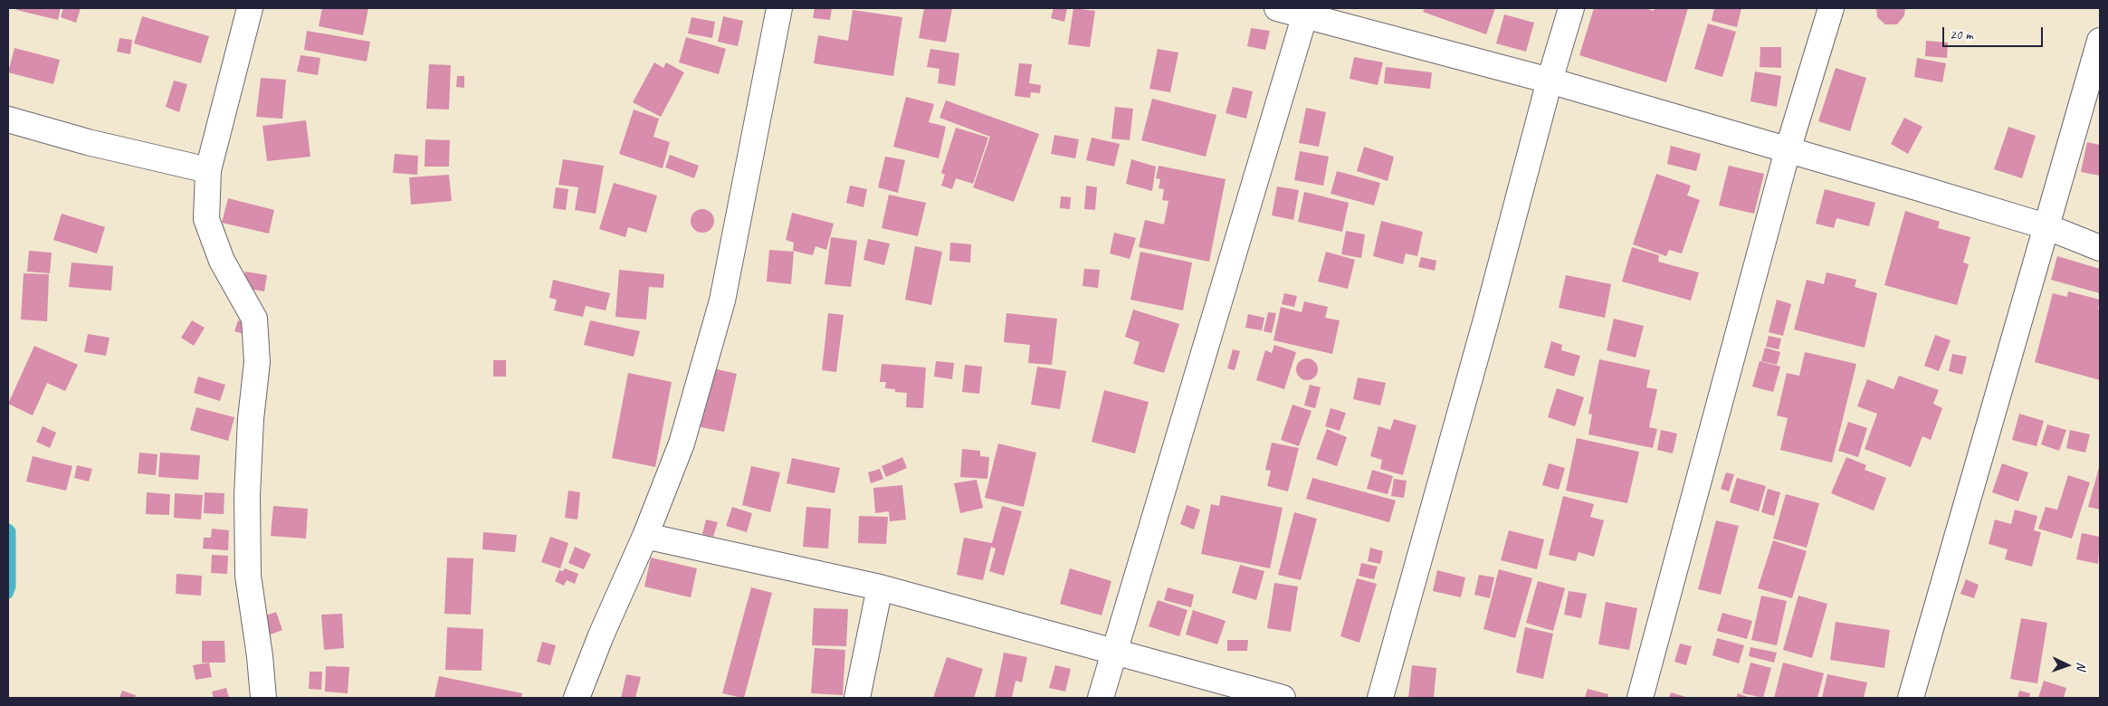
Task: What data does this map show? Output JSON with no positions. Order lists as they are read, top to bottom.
{
  "scale_bar": "20 m",
  "north": "right"
}
